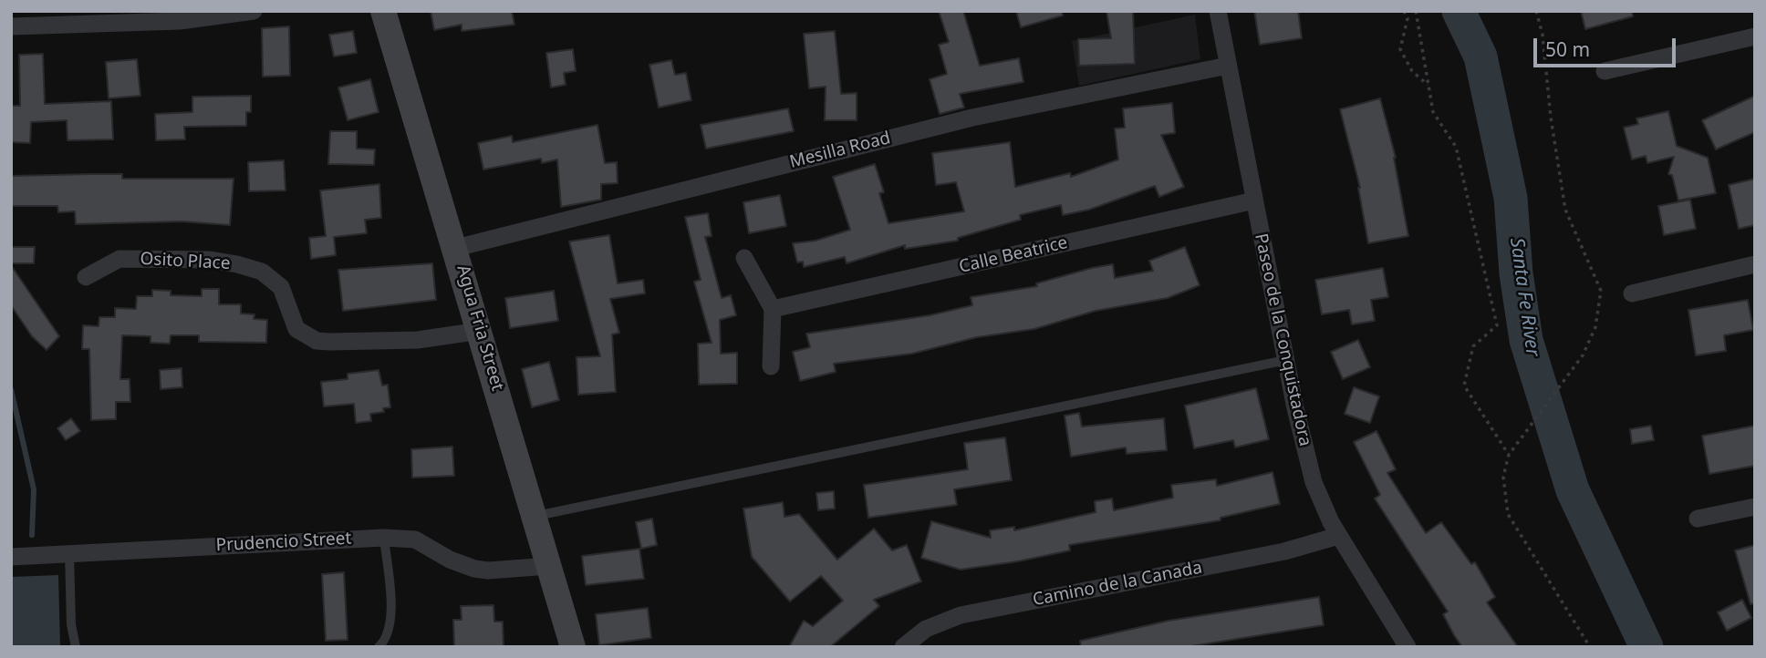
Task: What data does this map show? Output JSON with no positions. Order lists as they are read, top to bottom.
{
  "streets": {
    "street": [
      "Mesilla Road",
      "Calle Beatrice",
      "Osito Place",
      "Agua Fria Street",
      "Paseo de la Conquistadora",
      "Prudencio Street",
      "Camino de la Canada"
    ]
  },
  "crossings": [
    ["Mesilla Road", "Agua Fria Street"],
    ["Mesilla Road", "Paseo de la Conquistadora"],
    ["Calle Beatrice", "Paseo de la Conquistadora"],
    ["Osito Place", "Agua Fria Street"],
    ["Agua Fria Street", "Prudencio Street"],
    ["Paseo de la Conquistadora", "Camino de la Canada"]
  ],
  "water": ["Santa Fe River"],
  "scale_bar": "50 m"
}
